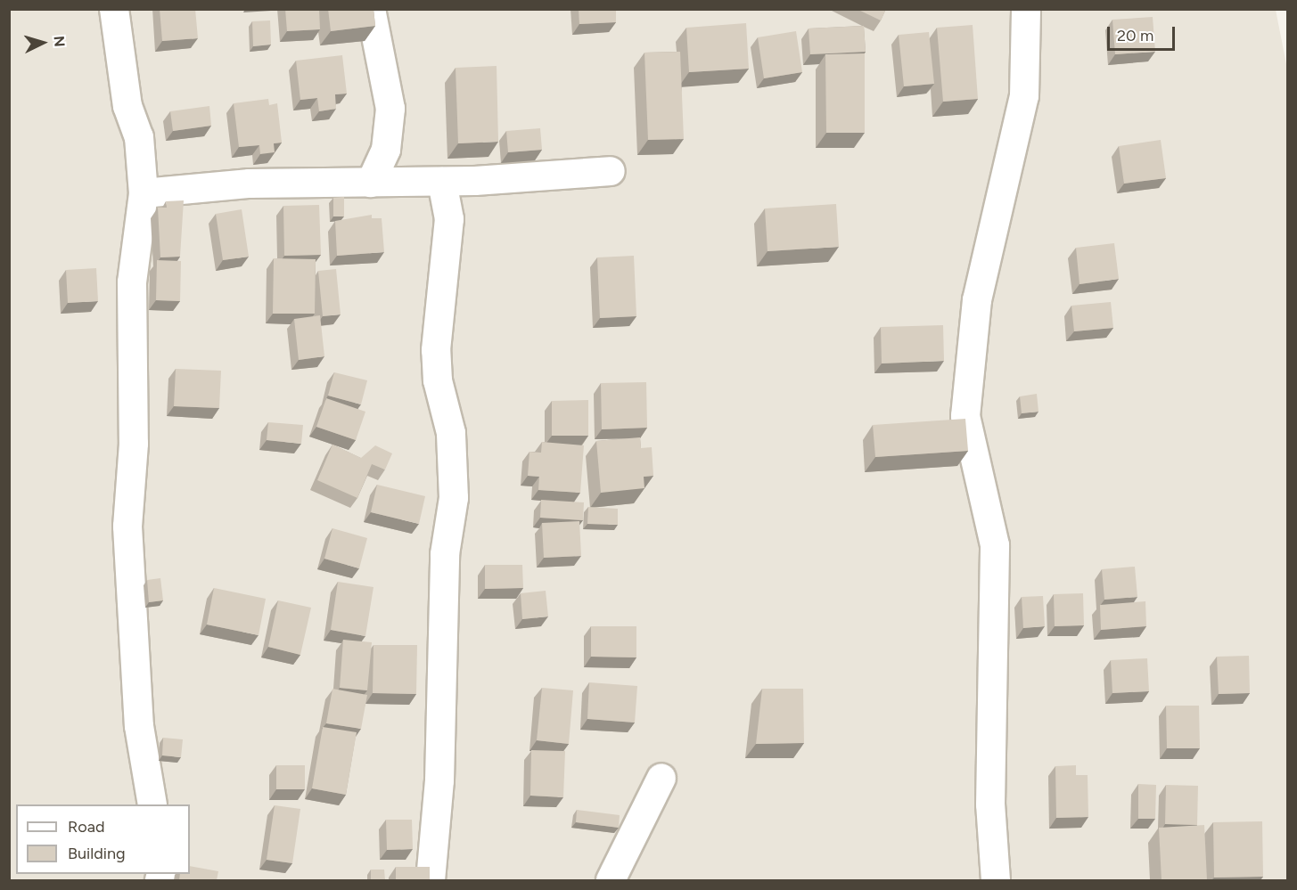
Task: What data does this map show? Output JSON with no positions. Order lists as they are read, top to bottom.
{
  "legend": ["Road", "Building"],
  "scale_bar": "20 m",
  "north": "right"
}
